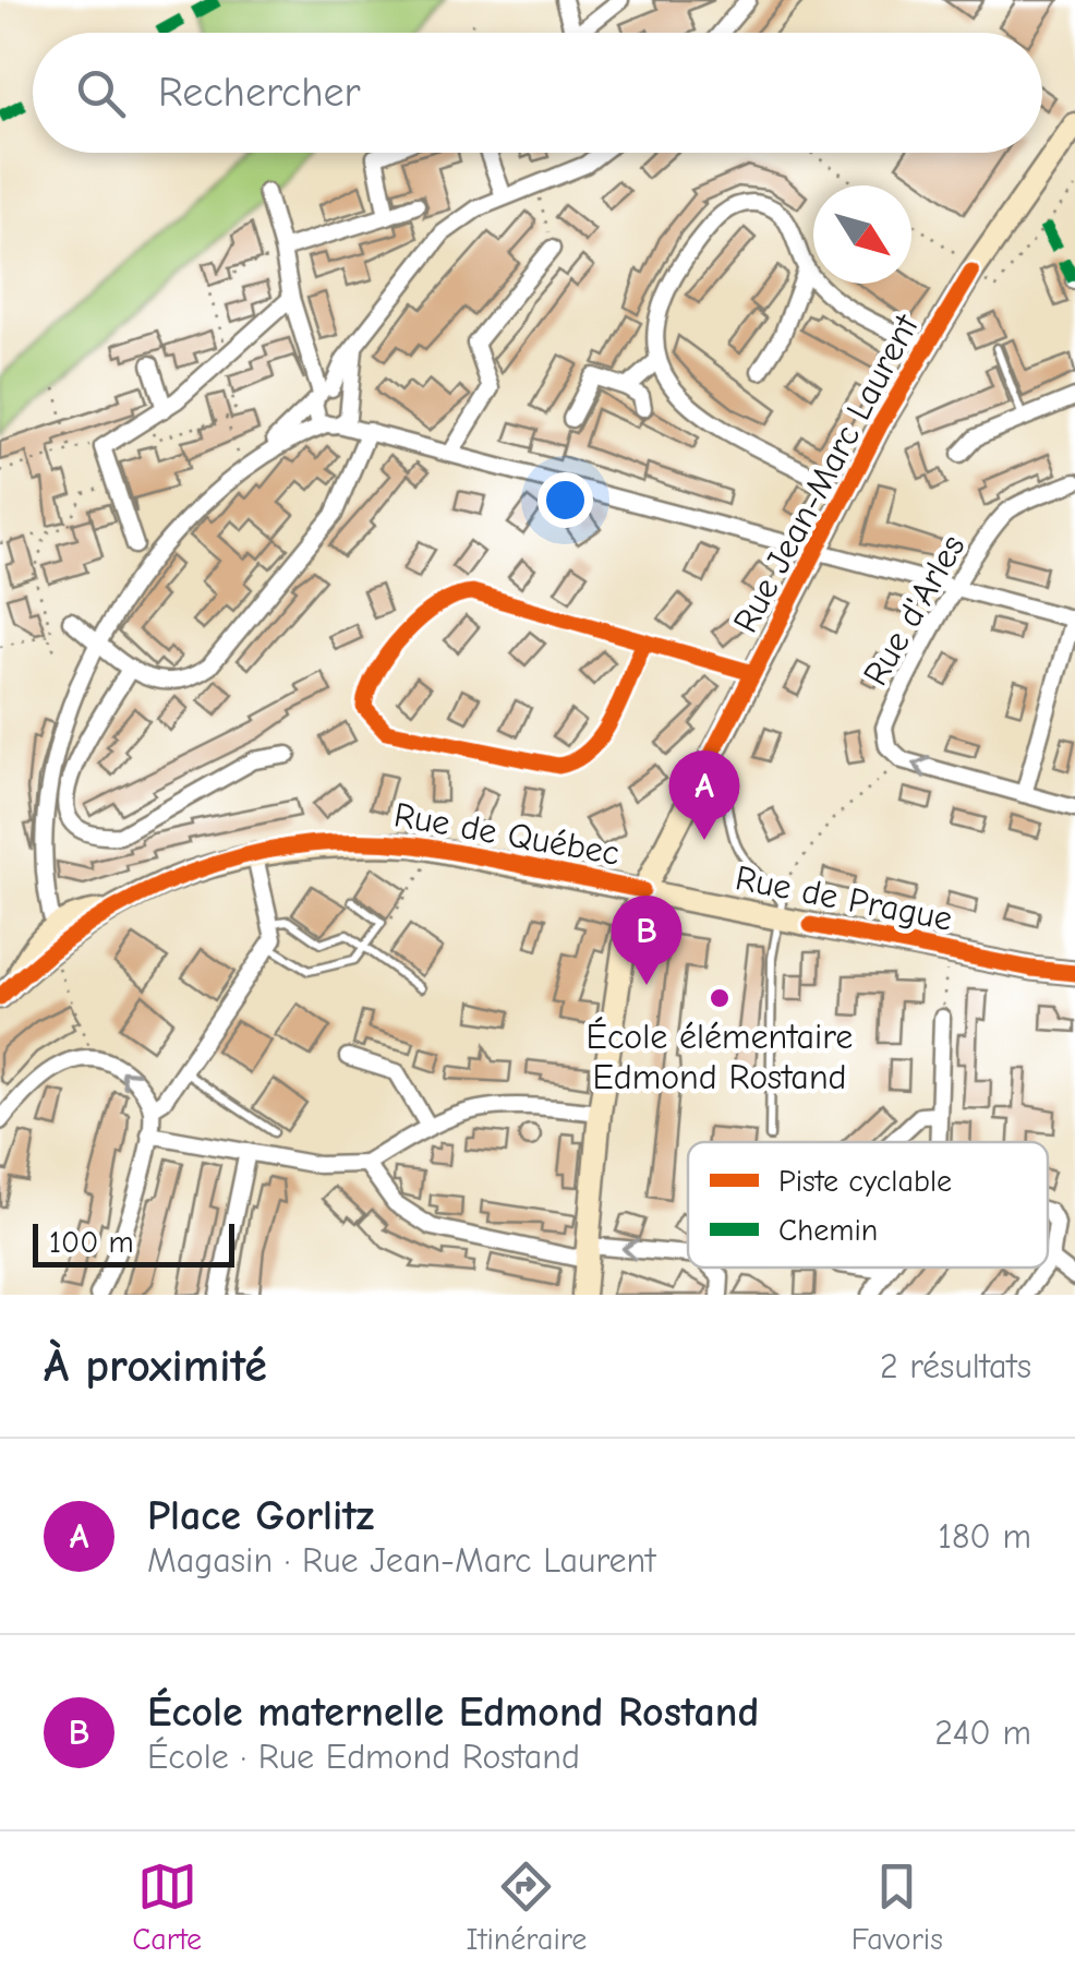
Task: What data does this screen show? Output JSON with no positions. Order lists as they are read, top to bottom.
{
  "streets": {
    "street": [
      "Rue Jean-Marc Laurent",
      "Rue d'Arles",
      "Rue de Québec",
      "Rue de Prague"
    ]
  },
  "crossings": [
    ["Rue Jean-Marc Laurent", "Rue de Québec"],
    ["Rue Jean-Marc Laurent", "Rue de Prague"],
    ["Rue de Québec", "Rue de Prague"]
  ],
  "places": ["École élémentaire Edmond Rostand"],
  "legend": ["Piste cyclable", "Chemin"],
  "scale_bar": "100 m",
  "north": "bottom right",
  "page": {
    "search": "Rechercher",
    "pins": ["A", "B"],
    "scale": "100 m",
    "heading": ["À proximité", "2 résultats"],
    "list": [
      {
        "mark": "A",
        "name": "Place Gorlitz",
        "note": "Magasin · Rue Jean-Marc Laurent",
        "value": "180 m"
      },
      {
        "mark": "B",
        "name": "École maternelle Edmond Rostand",
        "note": "École · Rue Edmond Rostand",
        "value": "240 m"
      }
    ],
    "nav": ["Carte", "Itinéraire", "Favoris"]
  }
}
